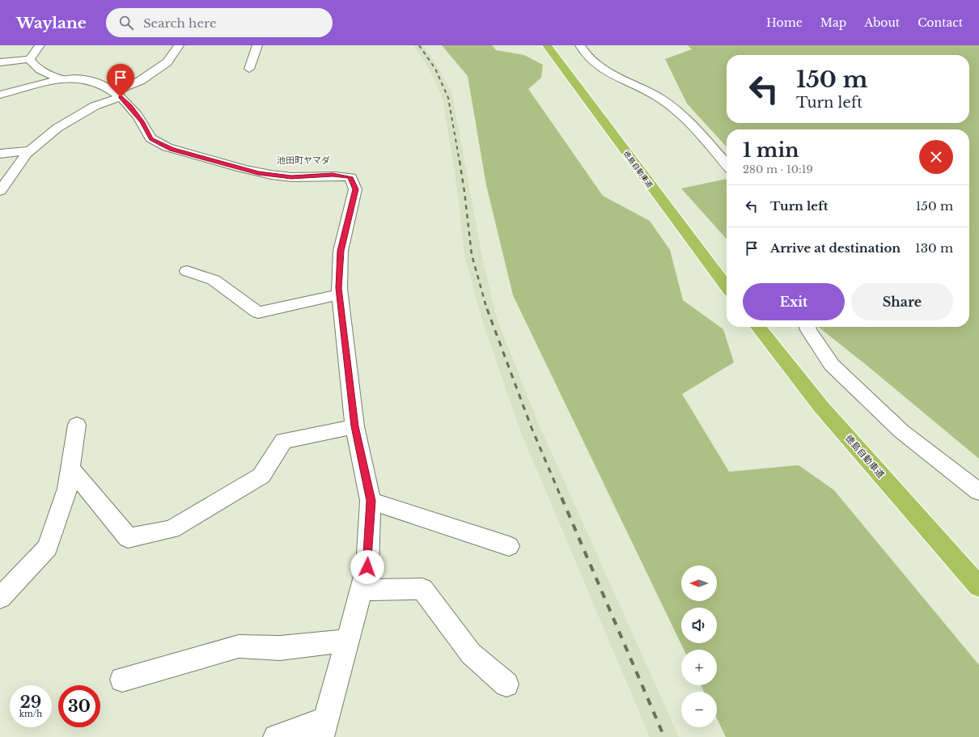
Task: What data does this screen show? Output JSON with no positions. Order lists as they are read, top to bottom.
{
  "streets": {
    "highway": ["徳島自動車道"]
  },
  "districts": ["池田町ヤマダ"],
  "north": "left",
  "page": {
    "header": "Waylane",
    "search": "Search here",
    "nav": [
      "Home",
      "Map",
      "About",
      "Contact"
    ],
    "turn": ["150 m", "Turn left"],
    "heading": ["1 min", "280 m · 10:19"],
    "list": [
      {
        "name": "Turn left",
        "value": "150 m"
      },
      {
        "name": "Arrive at destination",
        "value": "130 m"
      }
    ],
    "buttons": ["Exit", "Share"],
    "map_buttons": ["+", "−"],
    "speed": "29 km/h",
    "limit": "30"
  }
}
